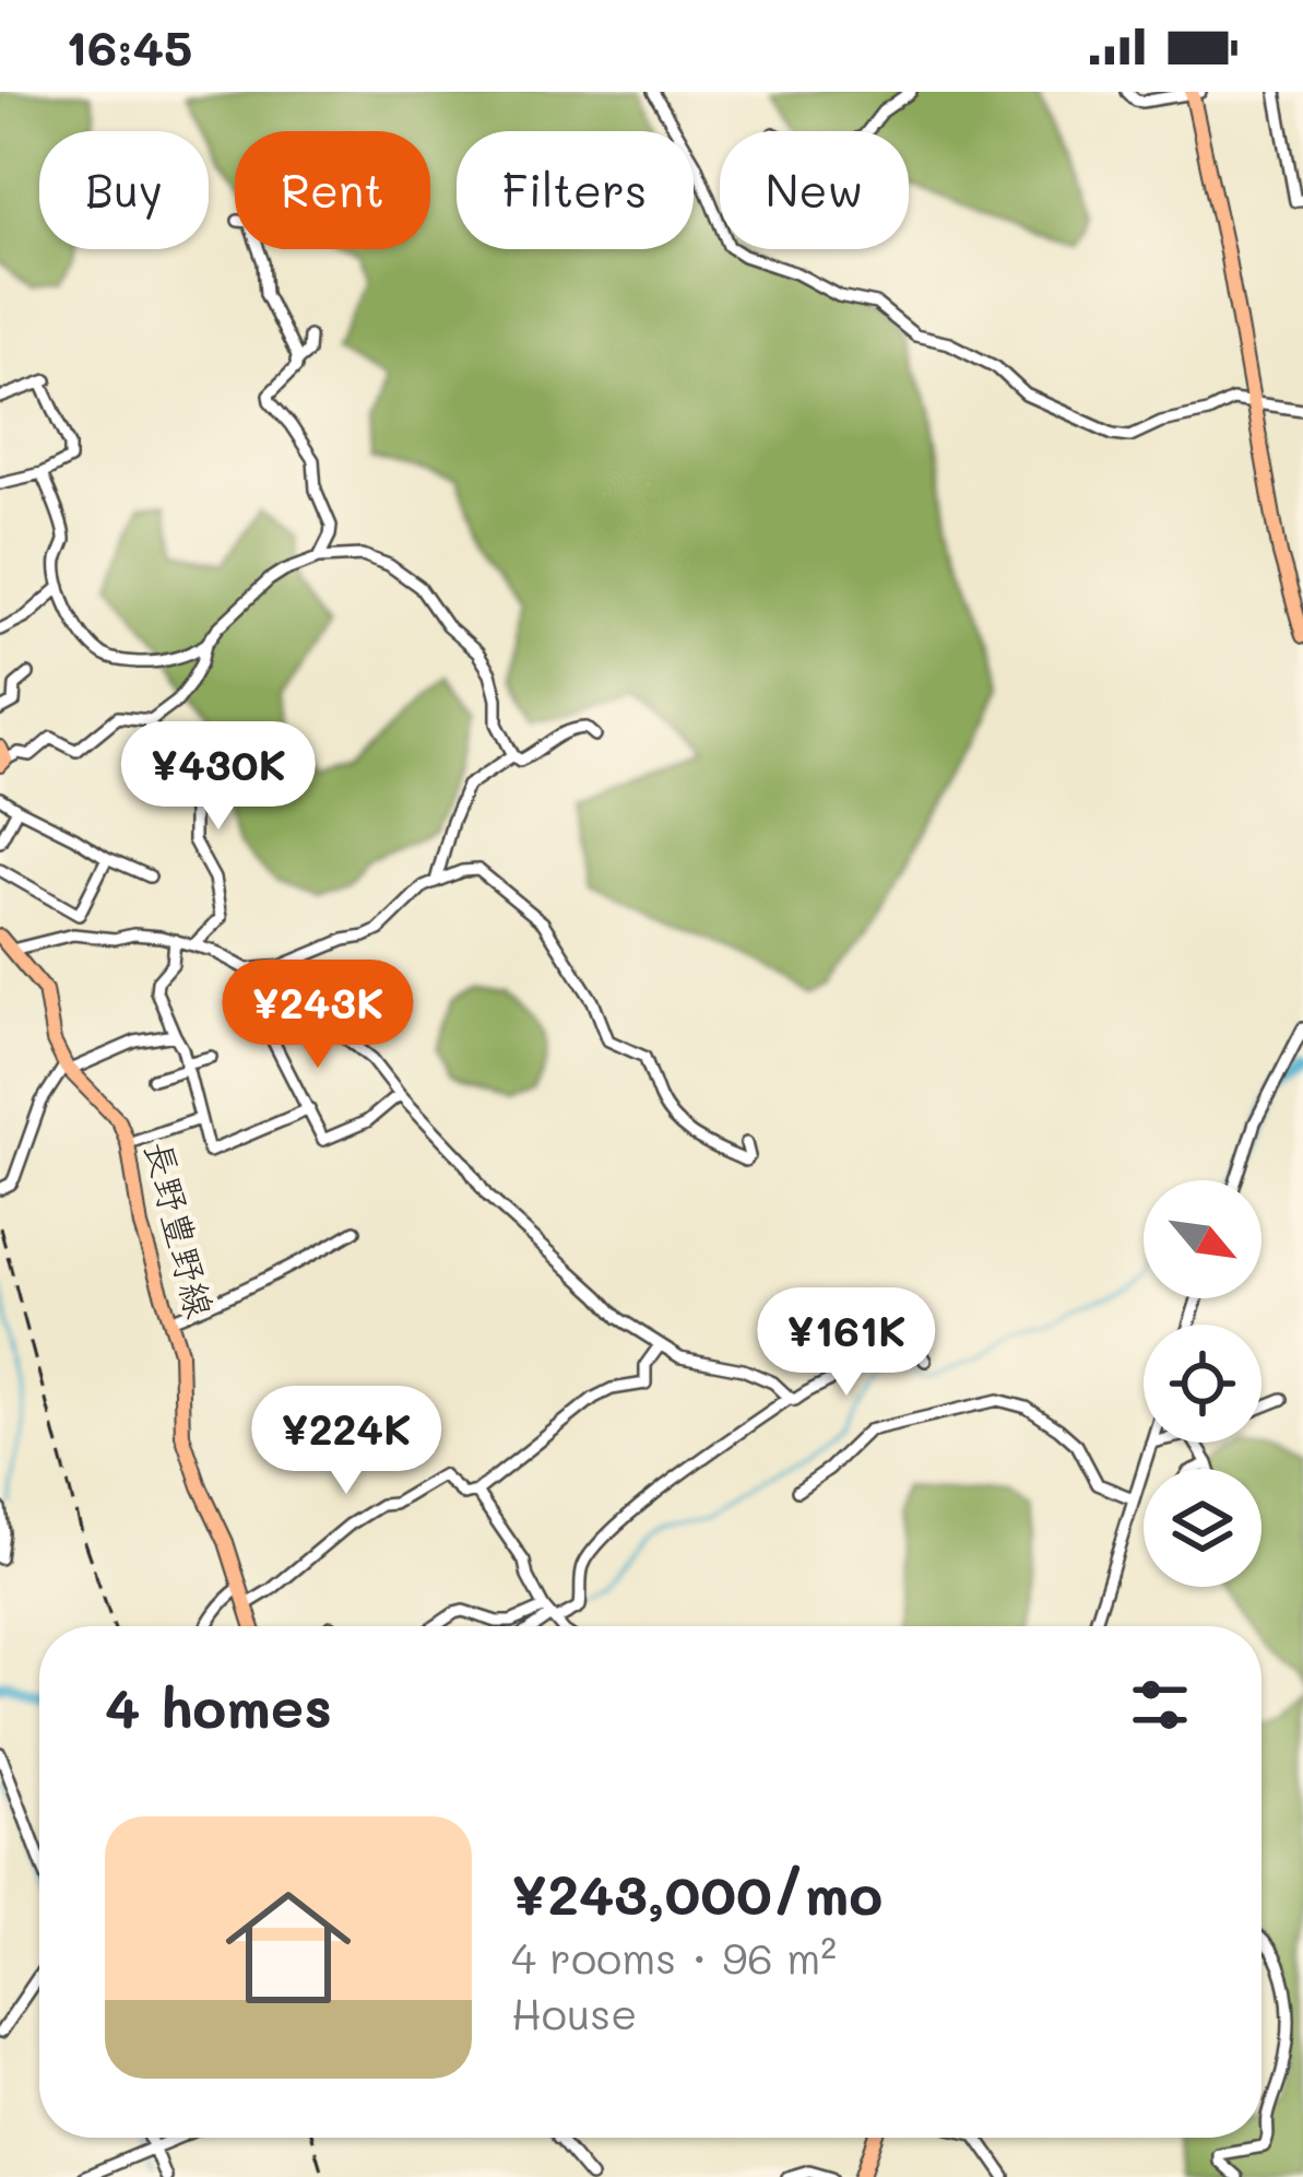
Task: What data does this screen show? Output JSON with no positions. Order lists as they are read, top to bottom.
{
  "streets": {
    "main road": ["長野豊野線"]
  },
  "north": "bottom right",
  "page": {
    "status": "16:45",
    "chip": [
      "Buy",
      "Rent",
      "Filters",
      "New"
    ],
    "price": [
      "¥430K",
      "¥243K",
      "¥161K",
      "¥224K"
    ],
    "heading": "4 homes",
    "list": [
      {
        "name": "¥243,000/mo",
        "note": "4 rooms · 96 m² · House"
      }
    ]
  }
}
